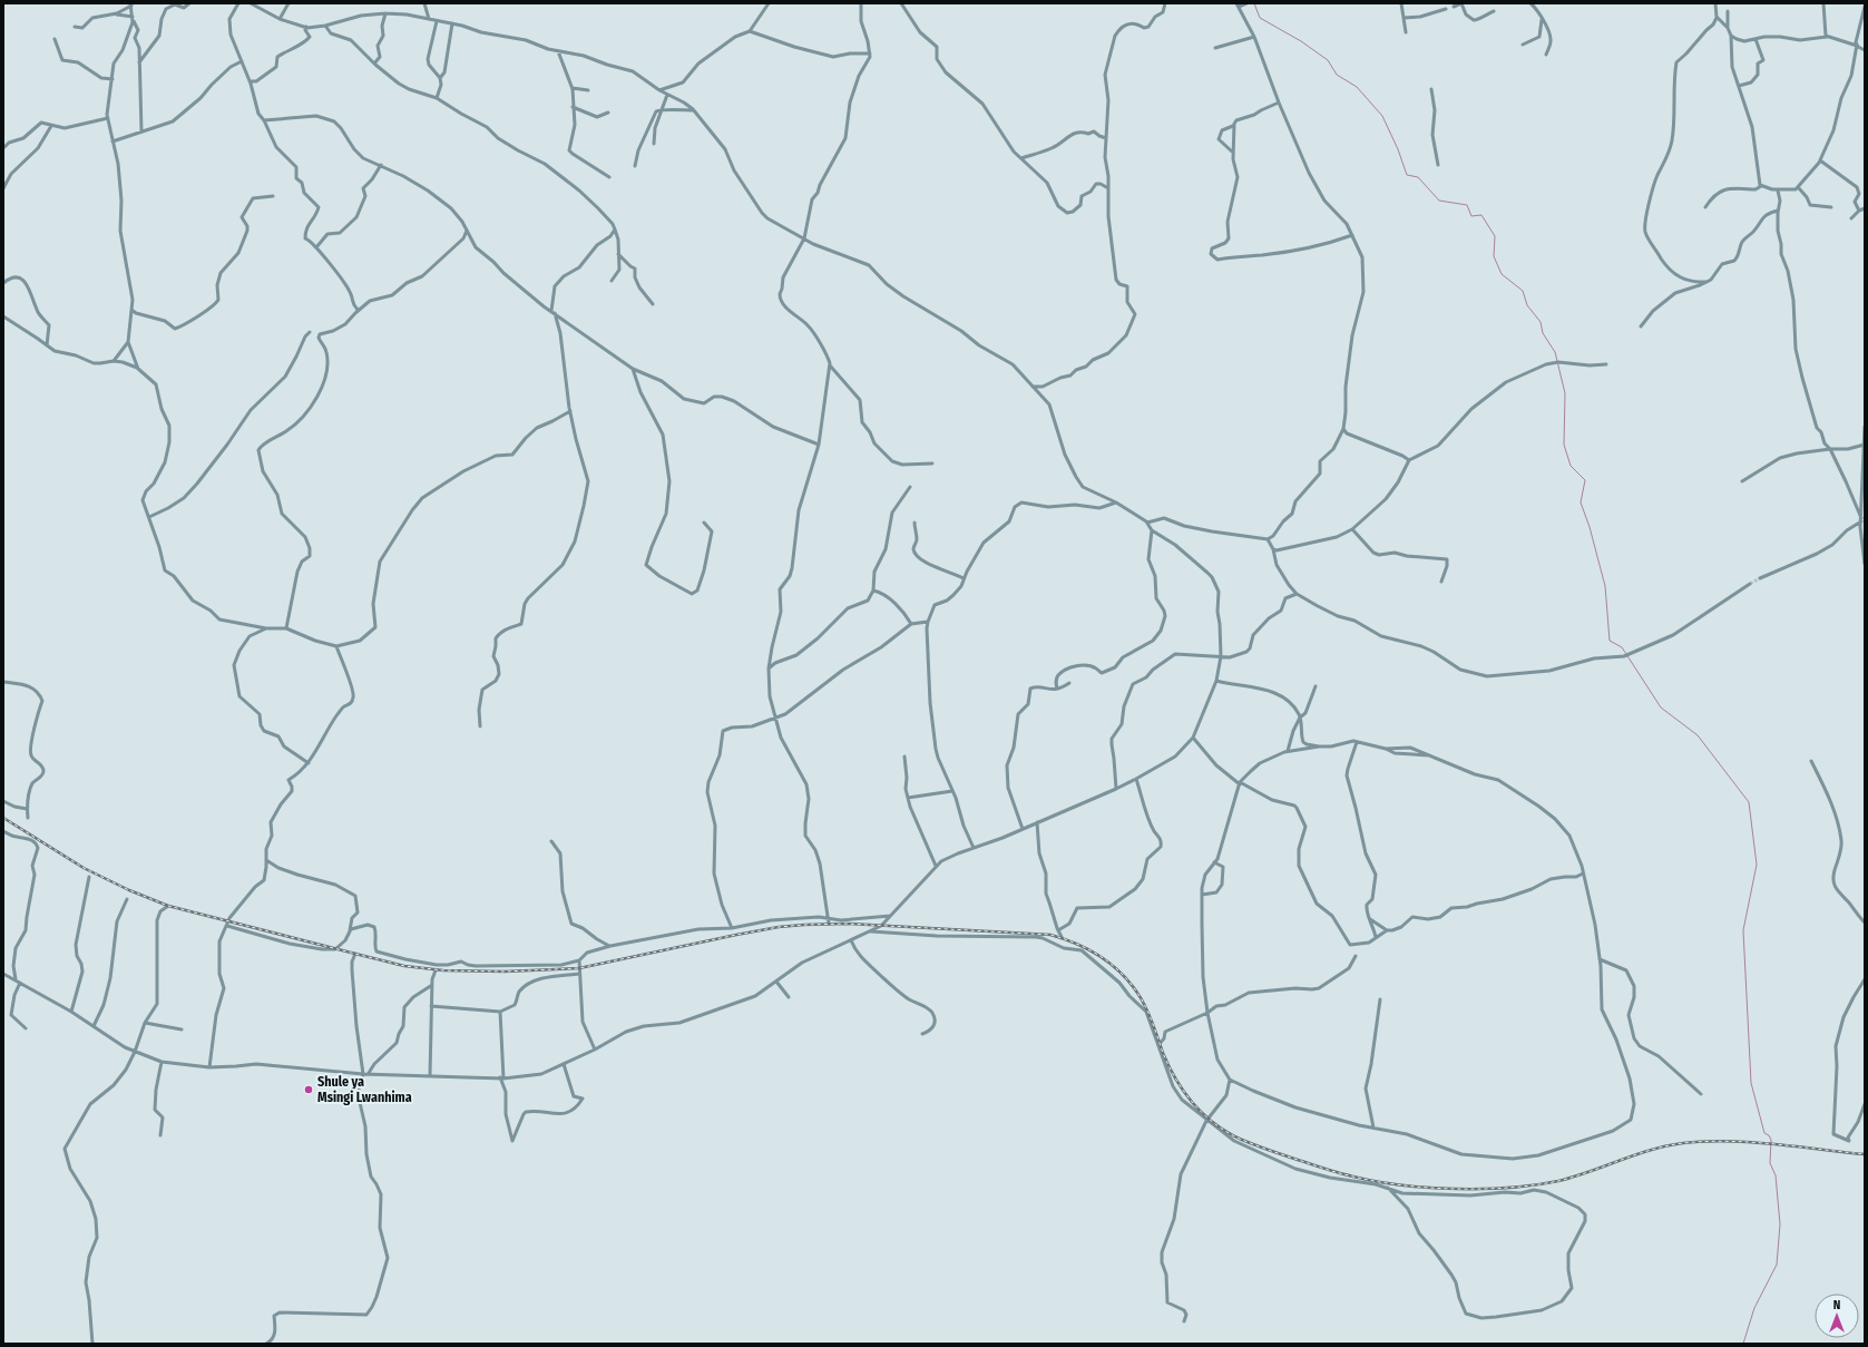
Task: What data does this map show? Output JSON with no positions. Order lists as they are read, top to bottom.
{
  "places": ["Shule ya Msingi Lwanhima"],
  "north": "top"
}
